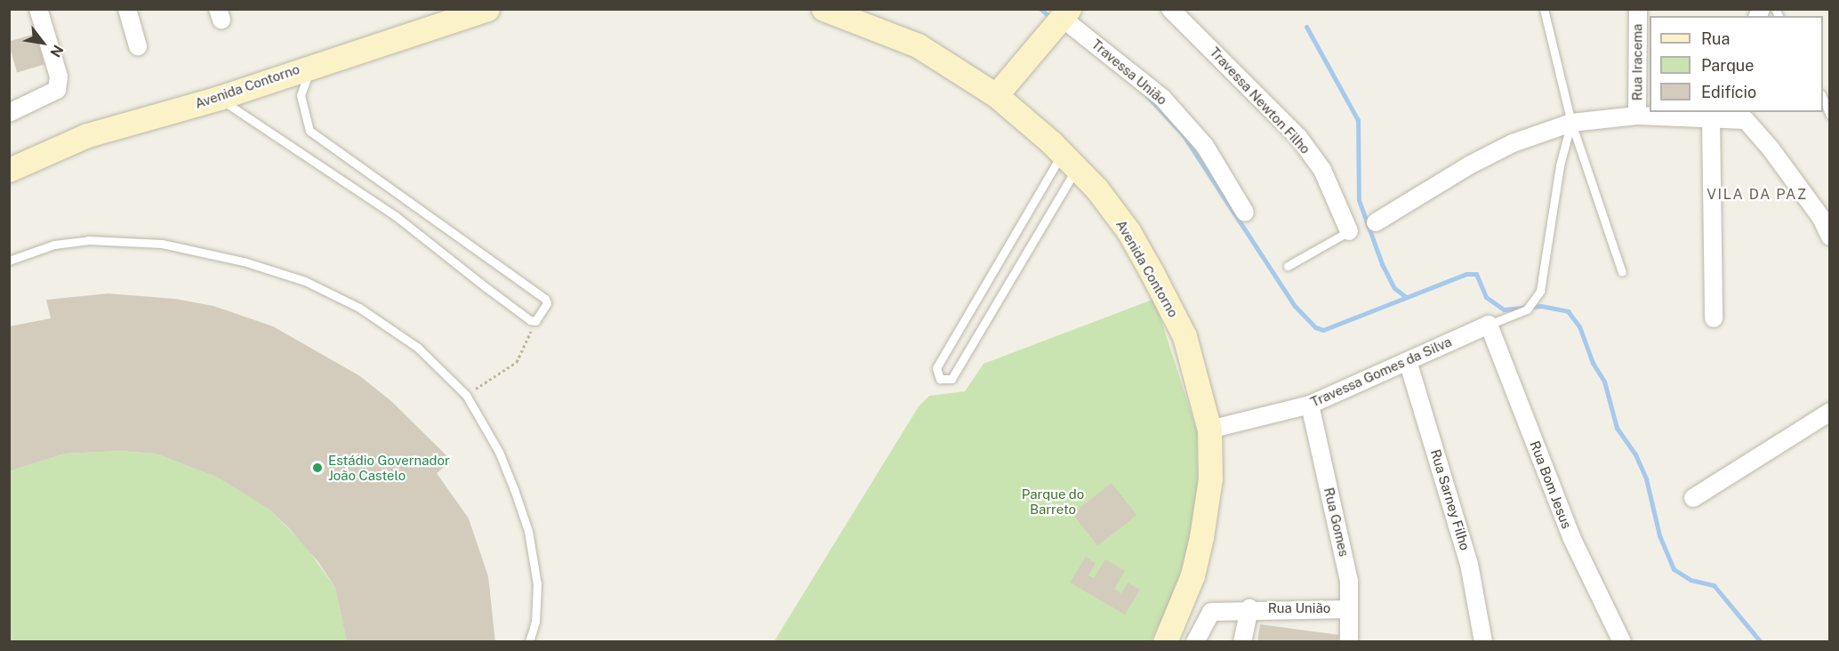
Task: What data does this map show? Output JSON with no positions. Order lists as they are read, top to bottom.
{
  "streets": {
    "street": [
      "Rua Iracema",
      "Travessa União",
      "Avenida Contorno",
      "Travessa Newton Filho",
      "Travessa Gomes da Silva",
      "Rua Bom Jesus",
      "Rua Sarney Filho",
      "Rua Gomes",
      "Rua União"
    ]
  },
  "crossings": [
    ["Avenida Contorno", "Travessa Gomes da Silva"],
    ["Travessa Gomes da Silva", "Rua Bom Jesus"],
    ["Travessa Gomes da Silva", "Rua Sarney Filho"],
    ["Travessa Gomes da Silva", "Rua Gomes"],
    ["Rua Gomes", "Rua União"]
  ],
  "districts": ["VILA DA PAZ"],
  "parks": ["Parque do Barreto"],
  "places": ["Estádio Governador João Castelo"],
  "legend": ["Rua", "Parque", "Edifício"],
  "north": "bottom right"
}
